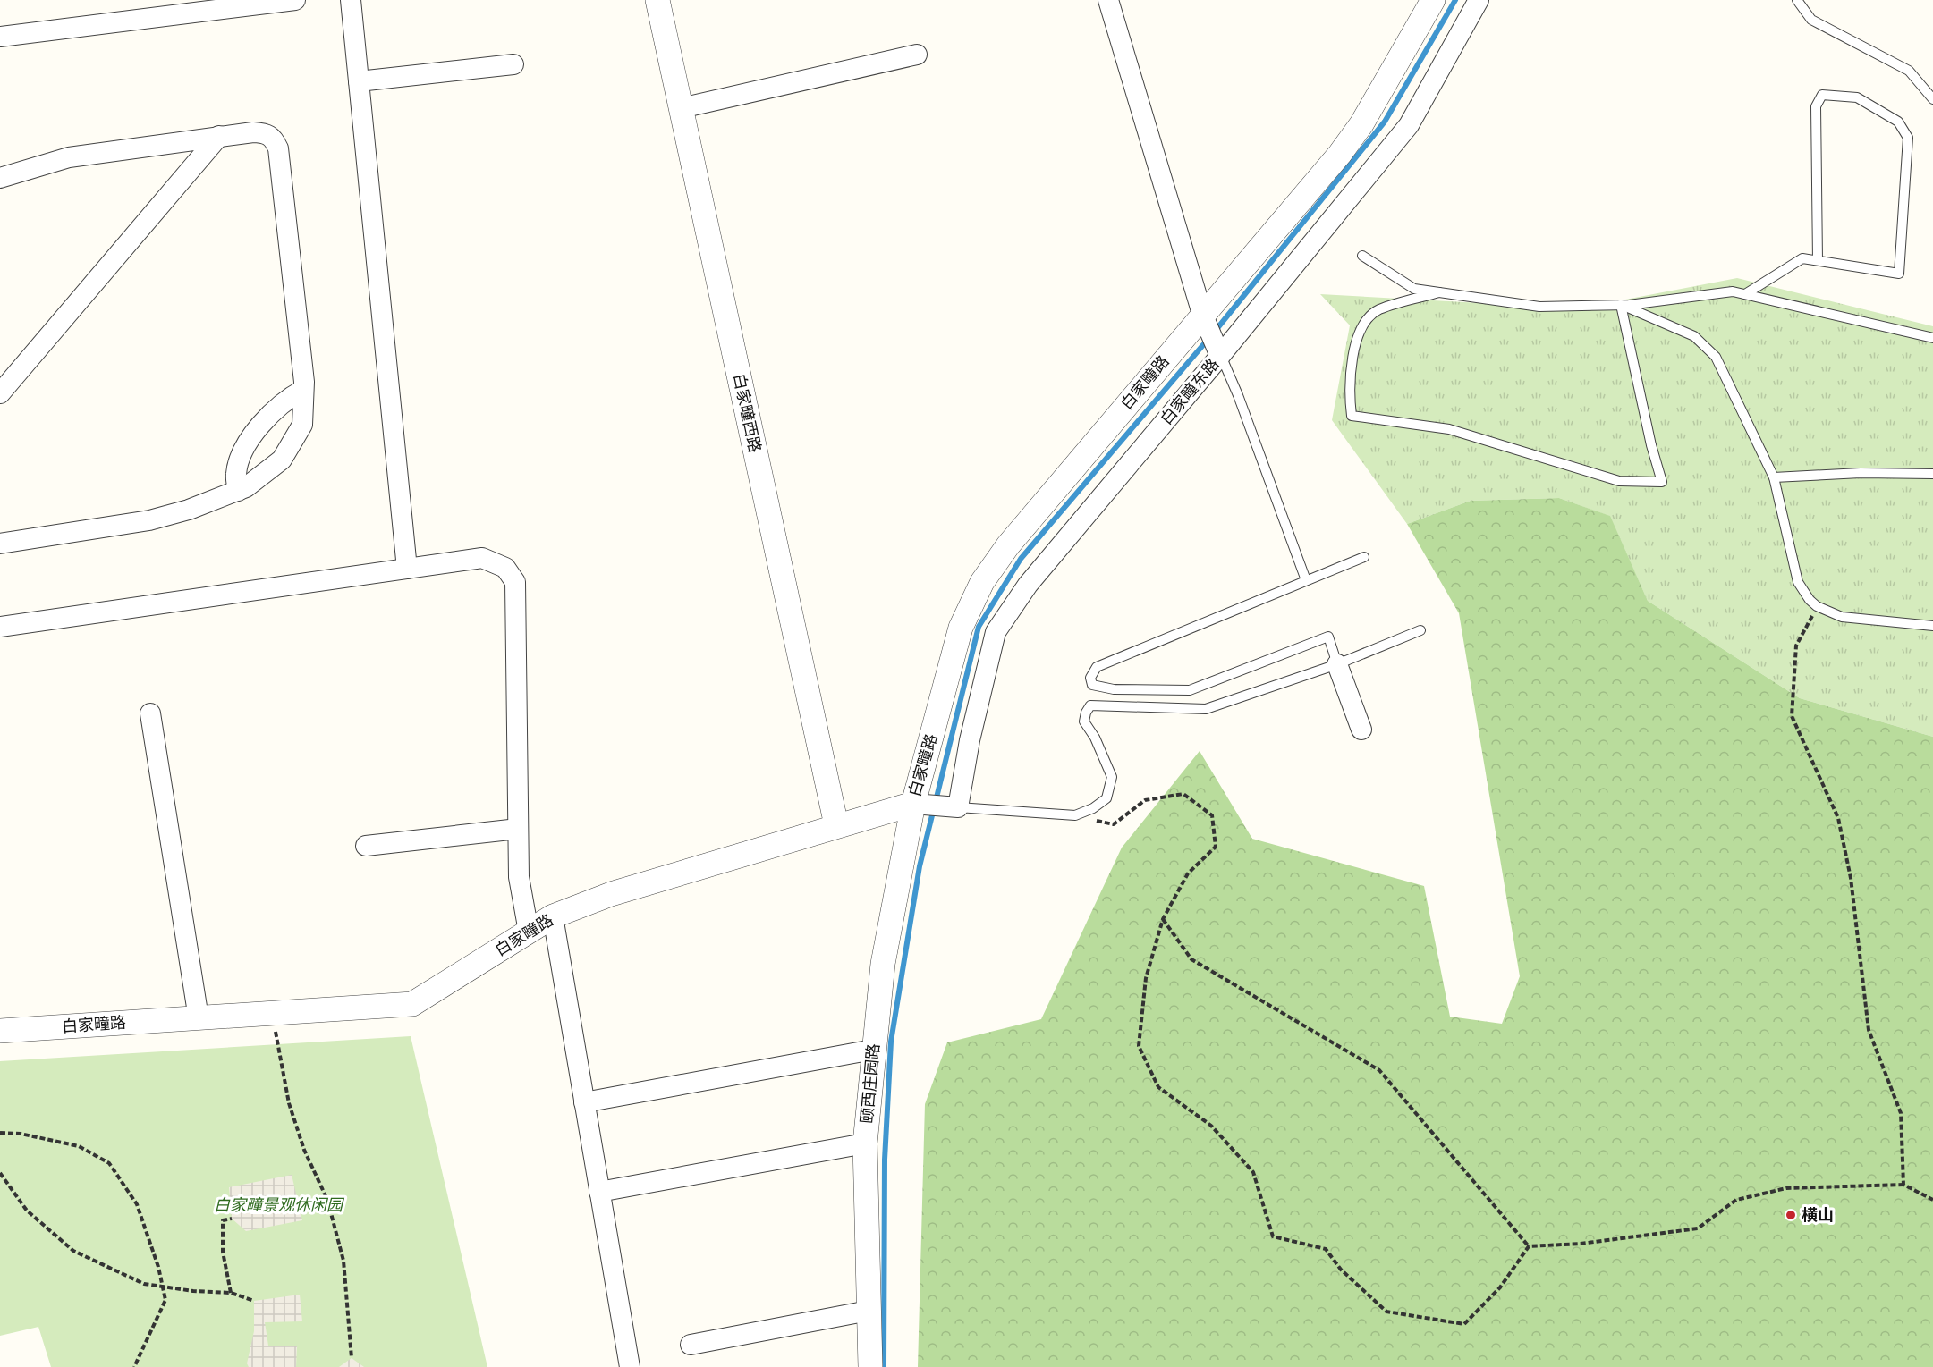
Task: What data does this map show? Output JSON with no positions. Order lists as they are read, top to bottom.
{
  "streets": {
    "street": [
      "白家疃路",
      "白家疃东路",
      "白家疃西路",
      "颐西庄园路"
    ]
  },
  "crossings": [
    ["白家疃路", "白家疃东路"],
    ["白家疃路", "白家疃西路"],
    ["白家疃路", "颐西庄园路"],
    ["白家疃东路", "颐西庄园路"]
  ],
  "parks": ["白家疃景观休闲园"],
  "places": ["横山"]
}
